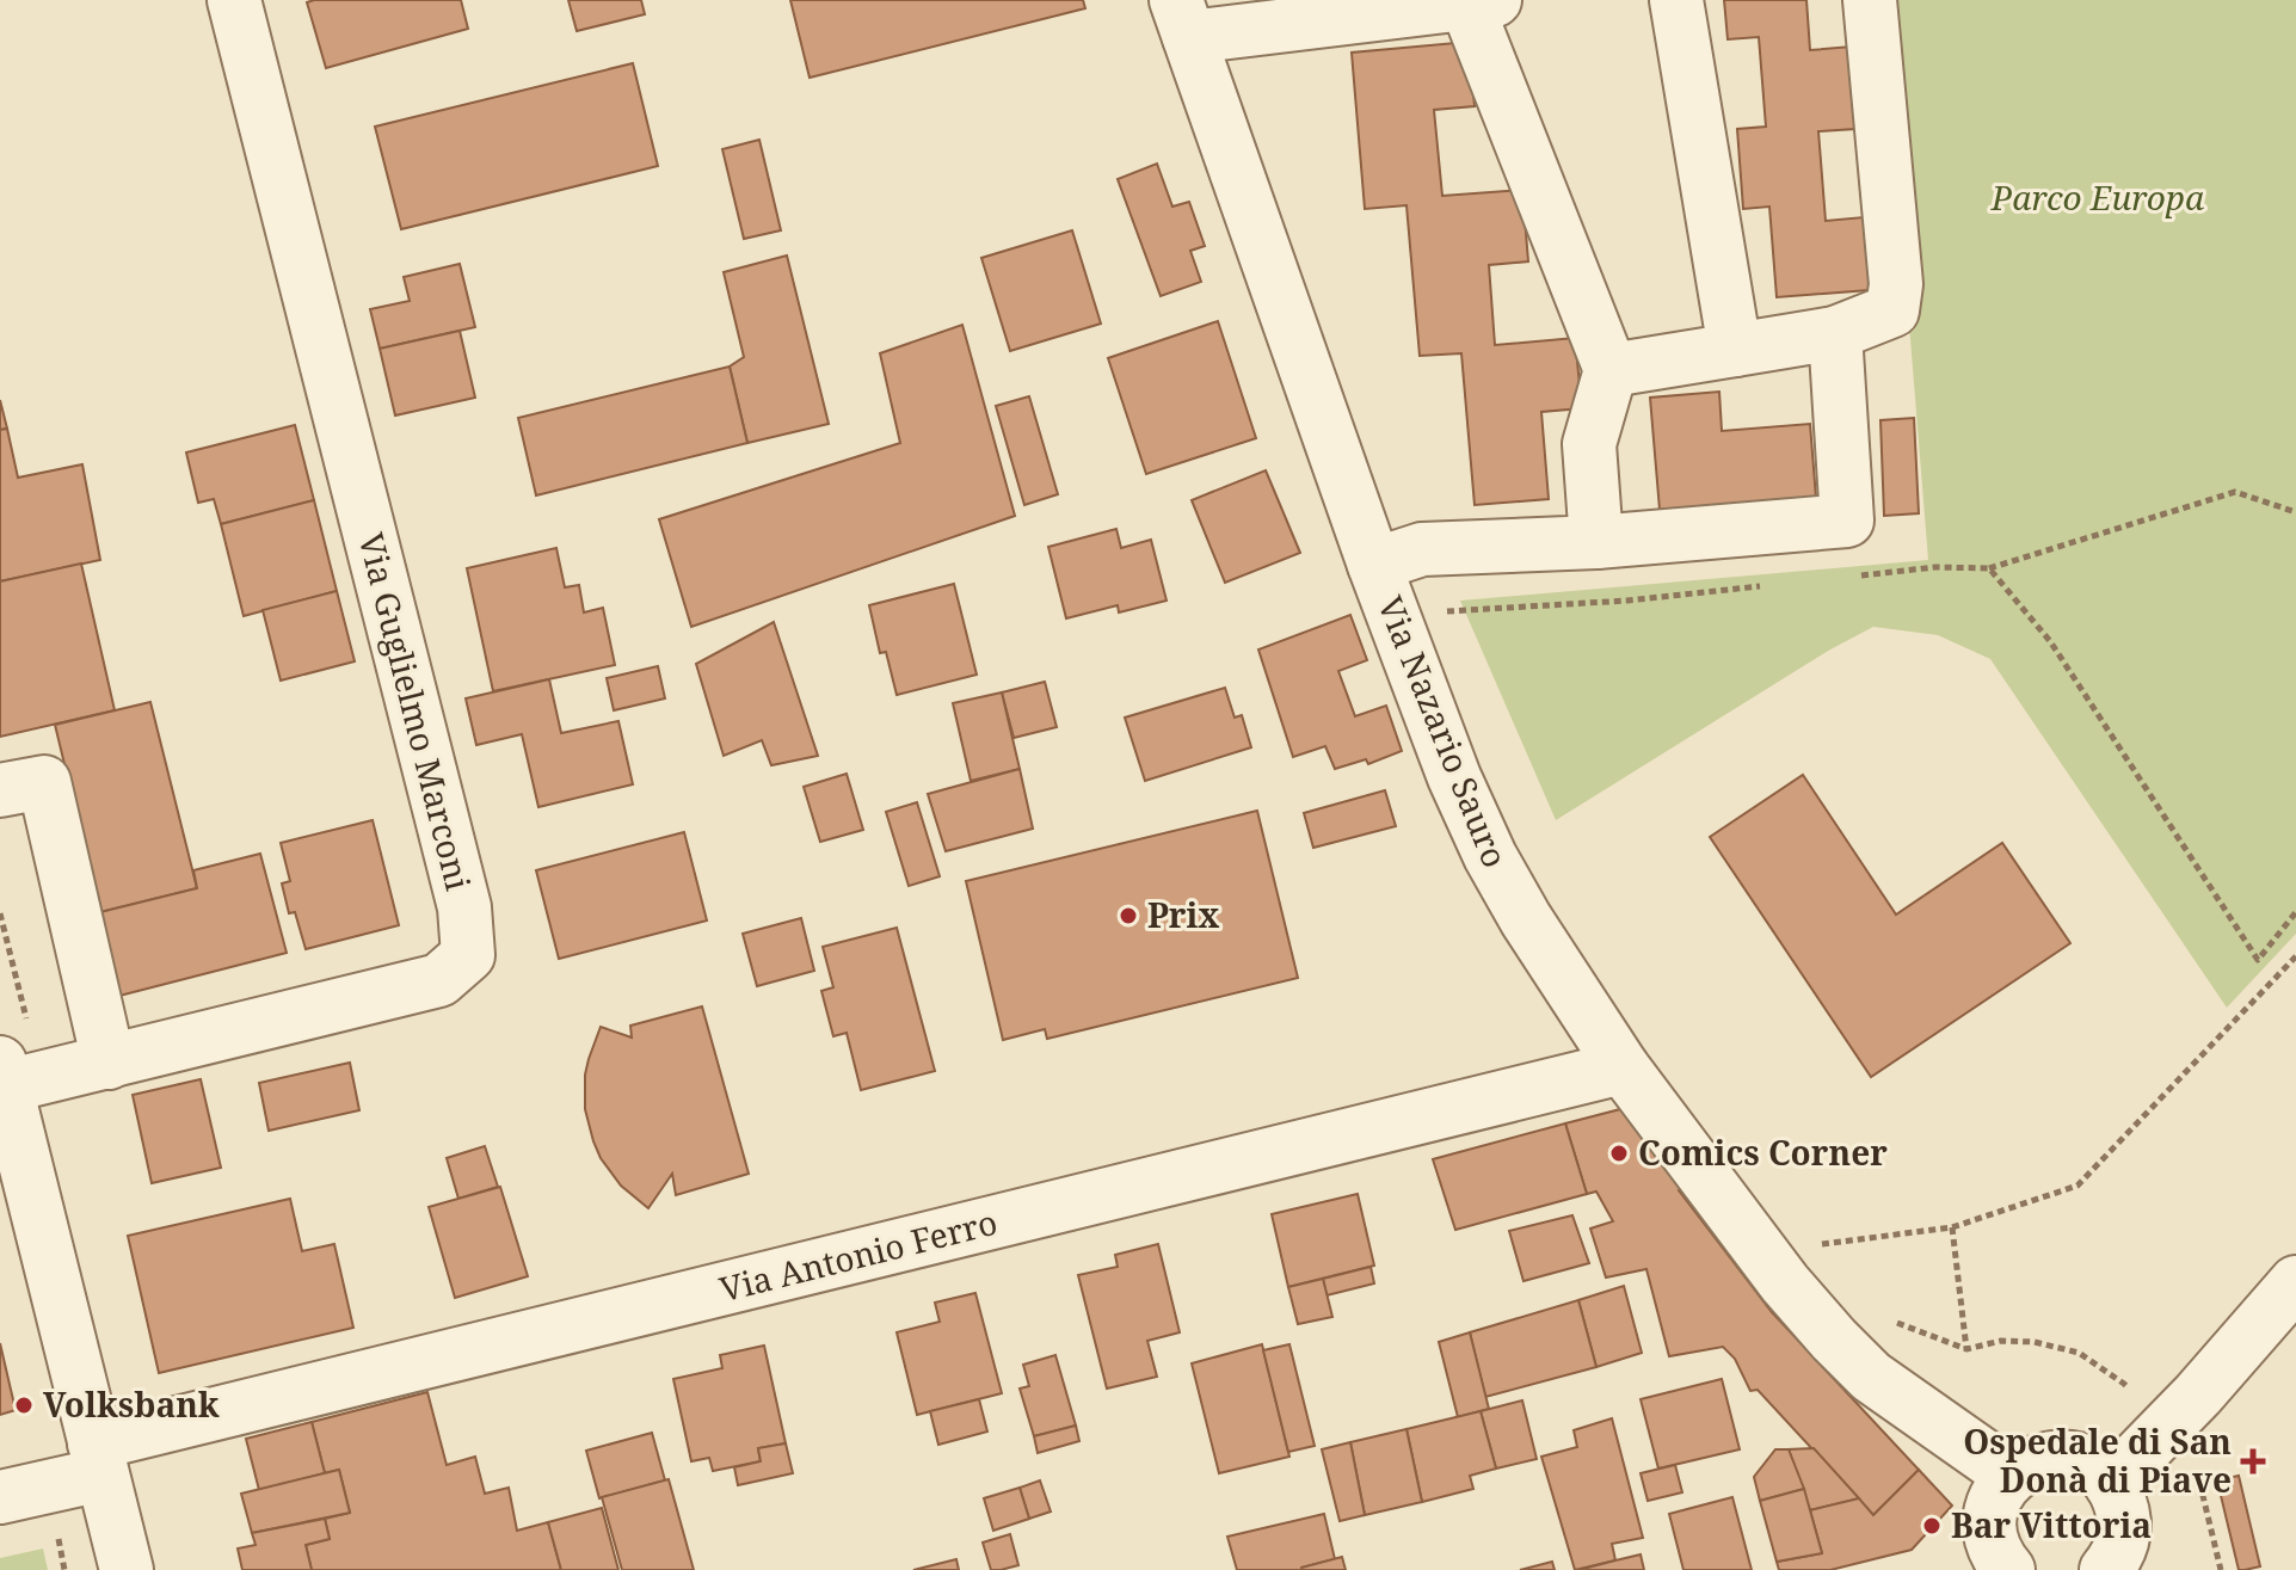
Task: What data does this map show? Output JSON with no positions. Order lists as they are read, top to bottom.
{
  "streets": {
    "street": ["Via Guglielmo Marconi", "Via Nazario Sauro", "Via Antonio Ferro"]
  },
  "crossings": [
    ["Via Nazario Sauro", "Via Antonio Ferro"]
  ],
  "parks": ["Parco Europa"],
  "places": {
    "other": [
      "Prix",
      "Comics Corner",
      "Volksbank",
      "Bar Vittoria"
    ],
    "health": ["Ospedale di San Donà di Piave"]
  }
}
